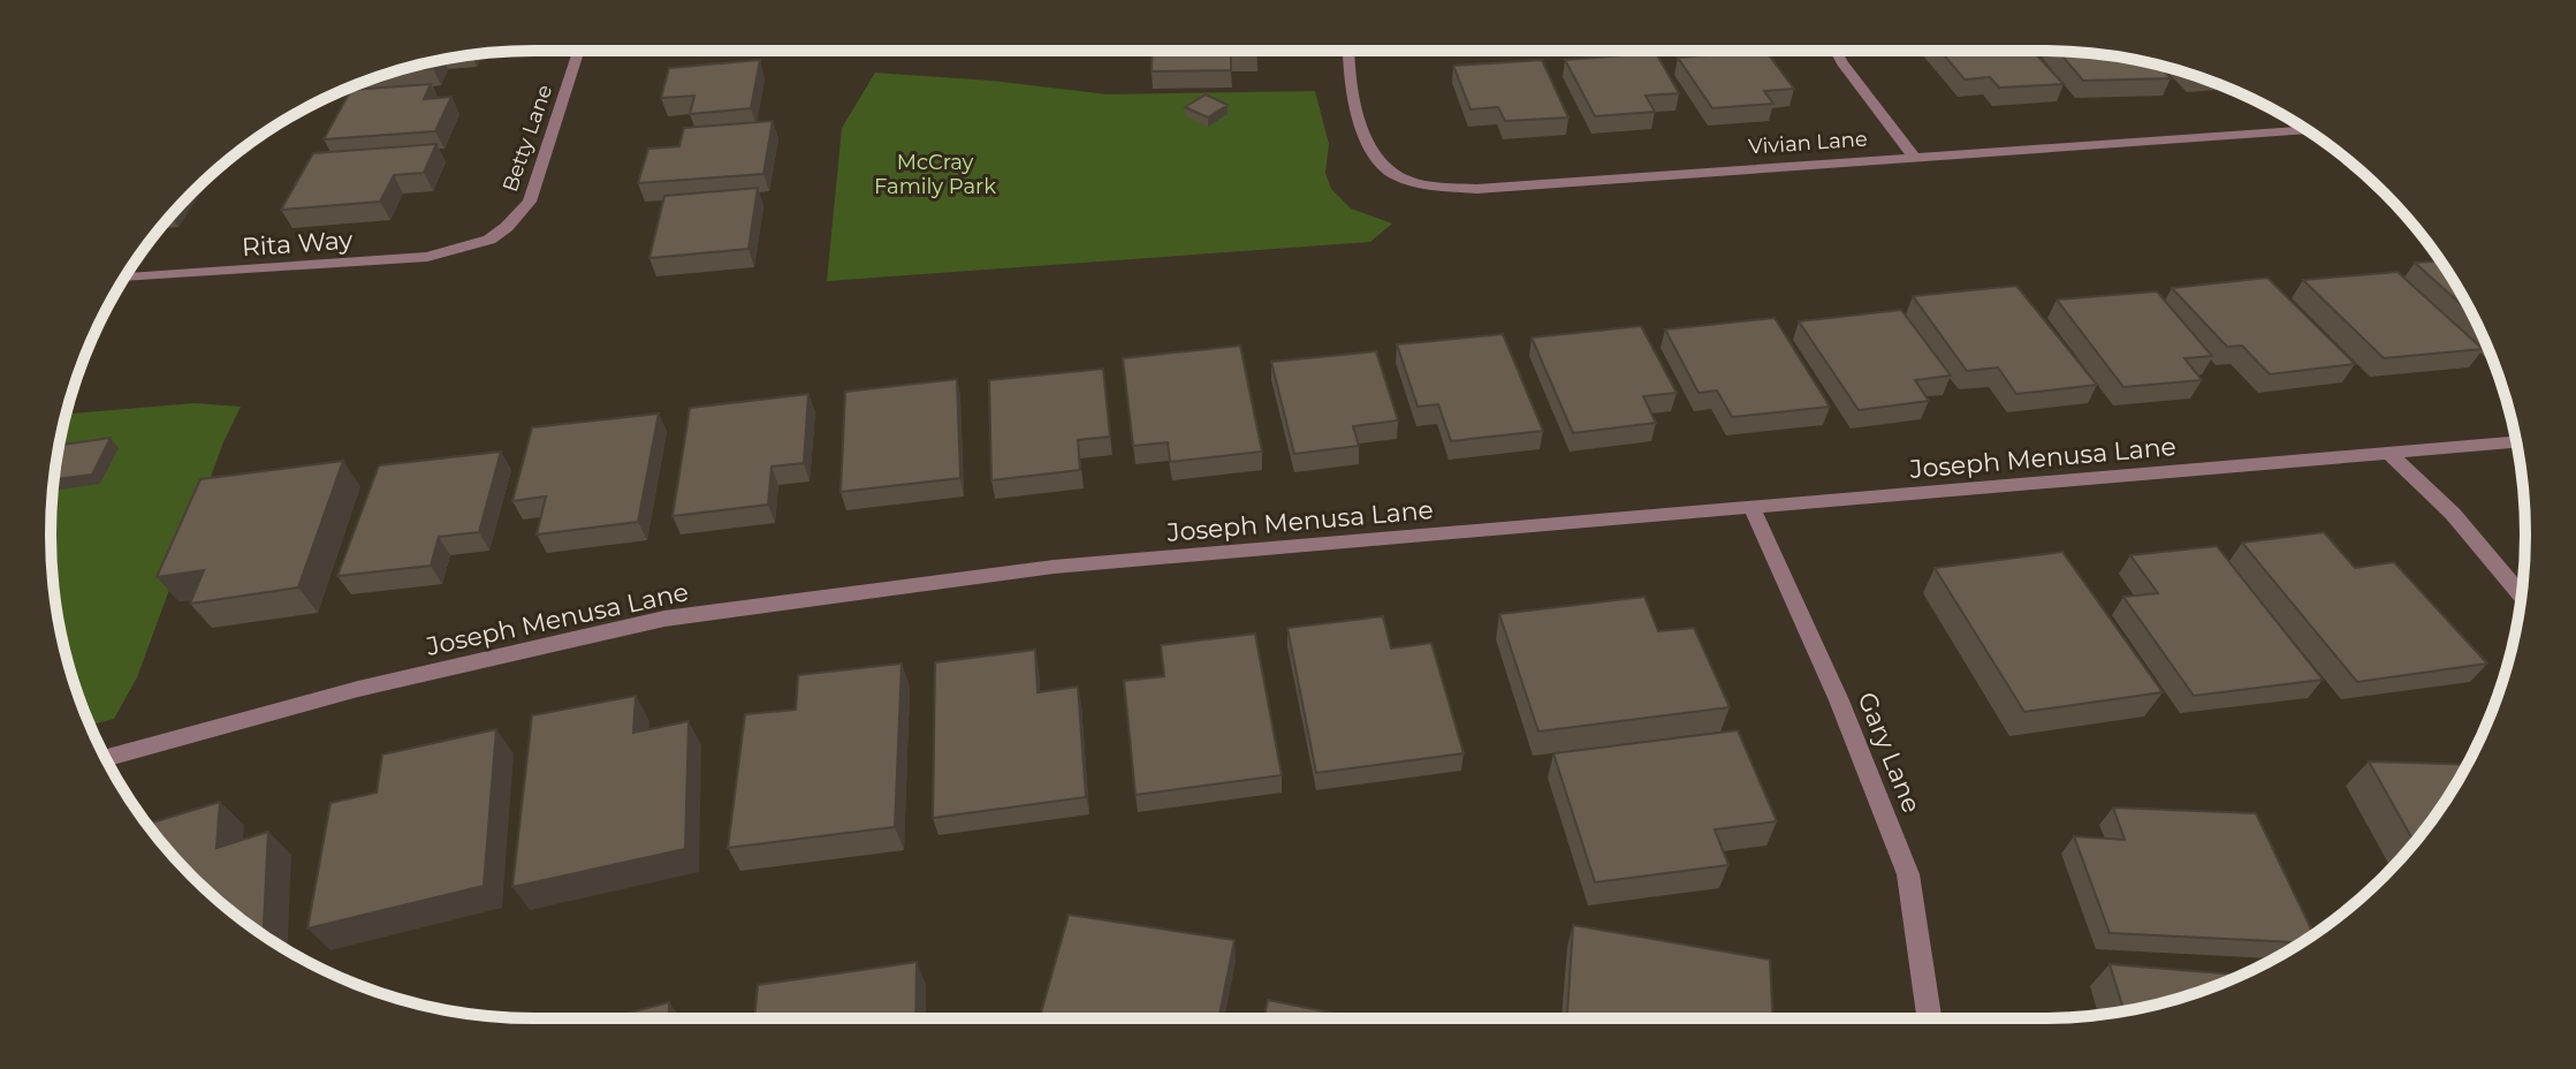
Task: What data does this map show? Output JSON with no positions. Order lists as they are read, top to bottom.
{
  "streets": {
    "street": [
      "Betty Lane",
      "Vivian Lane",
      "Rita Way",
      "Joseph Menusa Lane",
      "Gary Lane"
    ]
  },
  "crossings": [
    ["Betty Lane", "Rita Way"],
    ["Joseph Menusa Lane", "Gary Lane"]
  ],
  "parks": ["McCray Family Park"]
}
